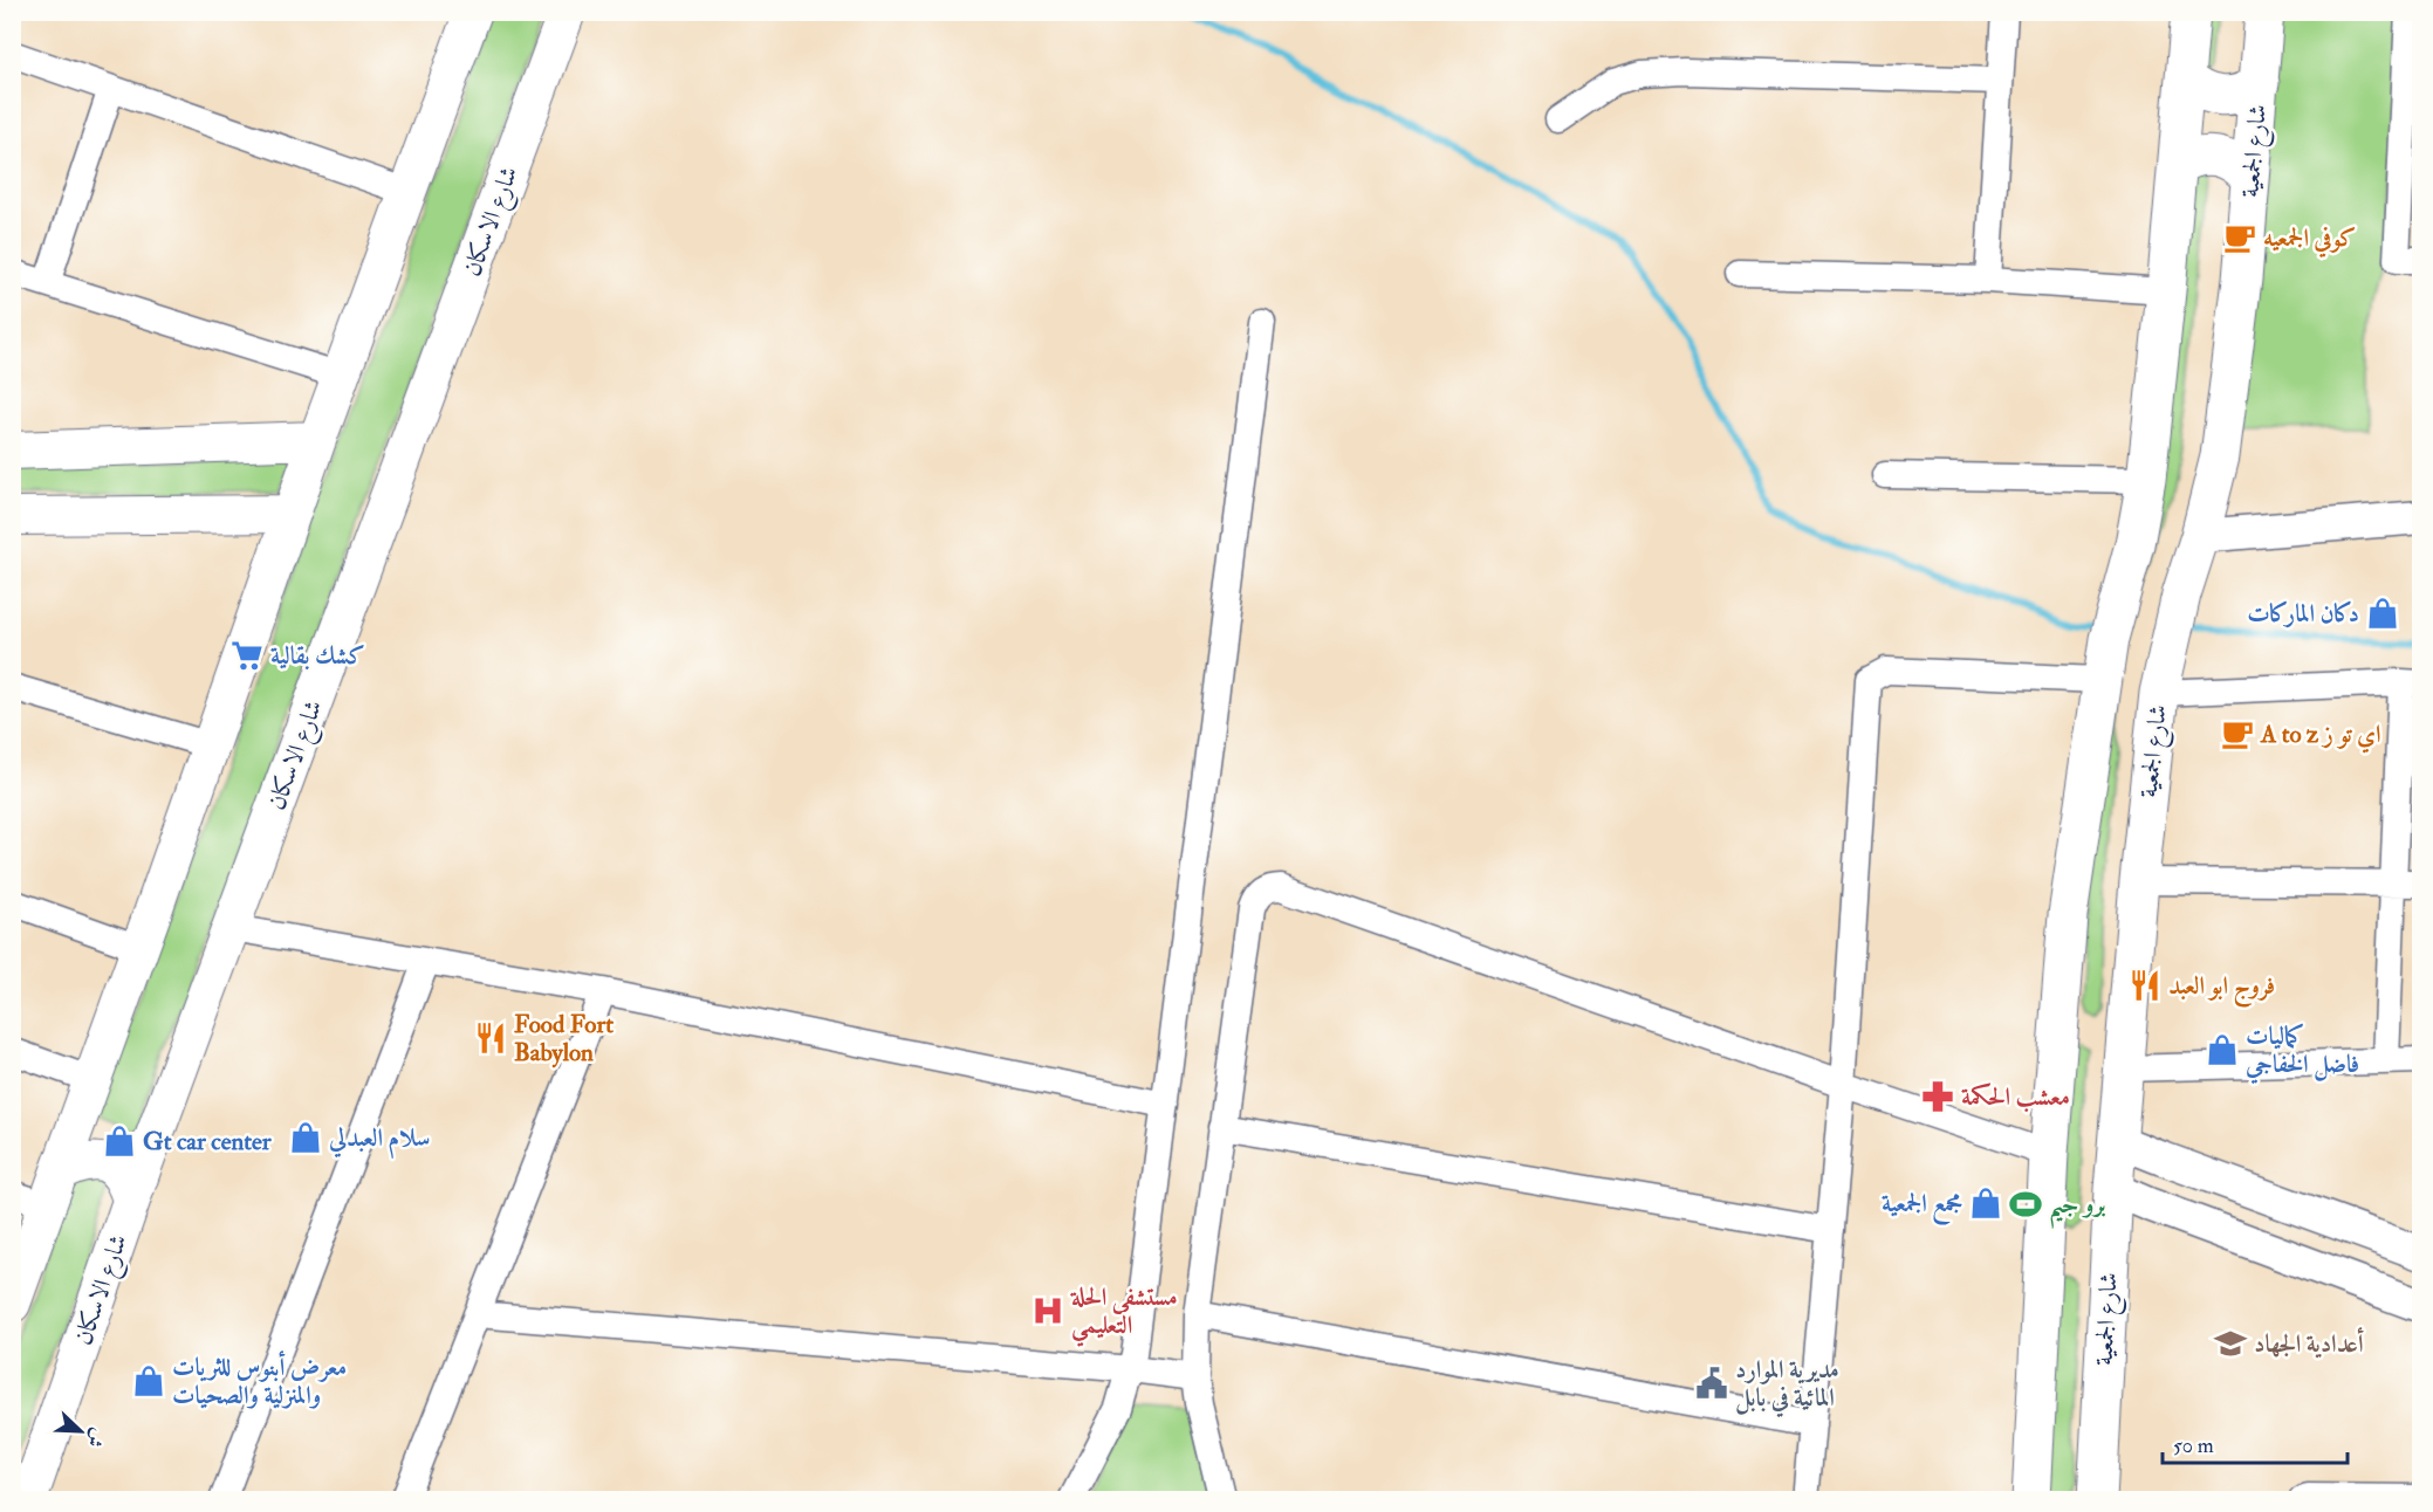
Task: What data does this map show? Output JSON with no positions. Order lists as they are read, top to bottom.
{
  "streets": {
    "main road": ["شارع الجمعية", "شارع الاسكان"]
  },
  "places": {
    "cafe": ["كوفي الجمعيه", "A to z اي تو ز"],
    "shop": [
      "دكان الماركات",
      "كماليات فاضل الخفاجي",
      "سلام العبدلي",
      "Gt car center",
      "مجمع الجمعية",
      "معرض أبنوس للثريات والمنزلية والصحيات"
    ],
    "supermarket": ["كشك بقالية"],
    "restaurant": ["فروج ابو العبد", "Food Fort Babylon"],
    "pharmacy": ["معشب الحكمة"],
    "sports": ["برو جيم"],
    "hospital": ["مستشفى الحلة التعليمي"],
    "school or university": ["أعدادية الجهاد"],
    "public building": ["مديرية الموارد المائية في بابل"]
  },
  "scale_bar": "50 m",
  "north": "bottom right"
}
